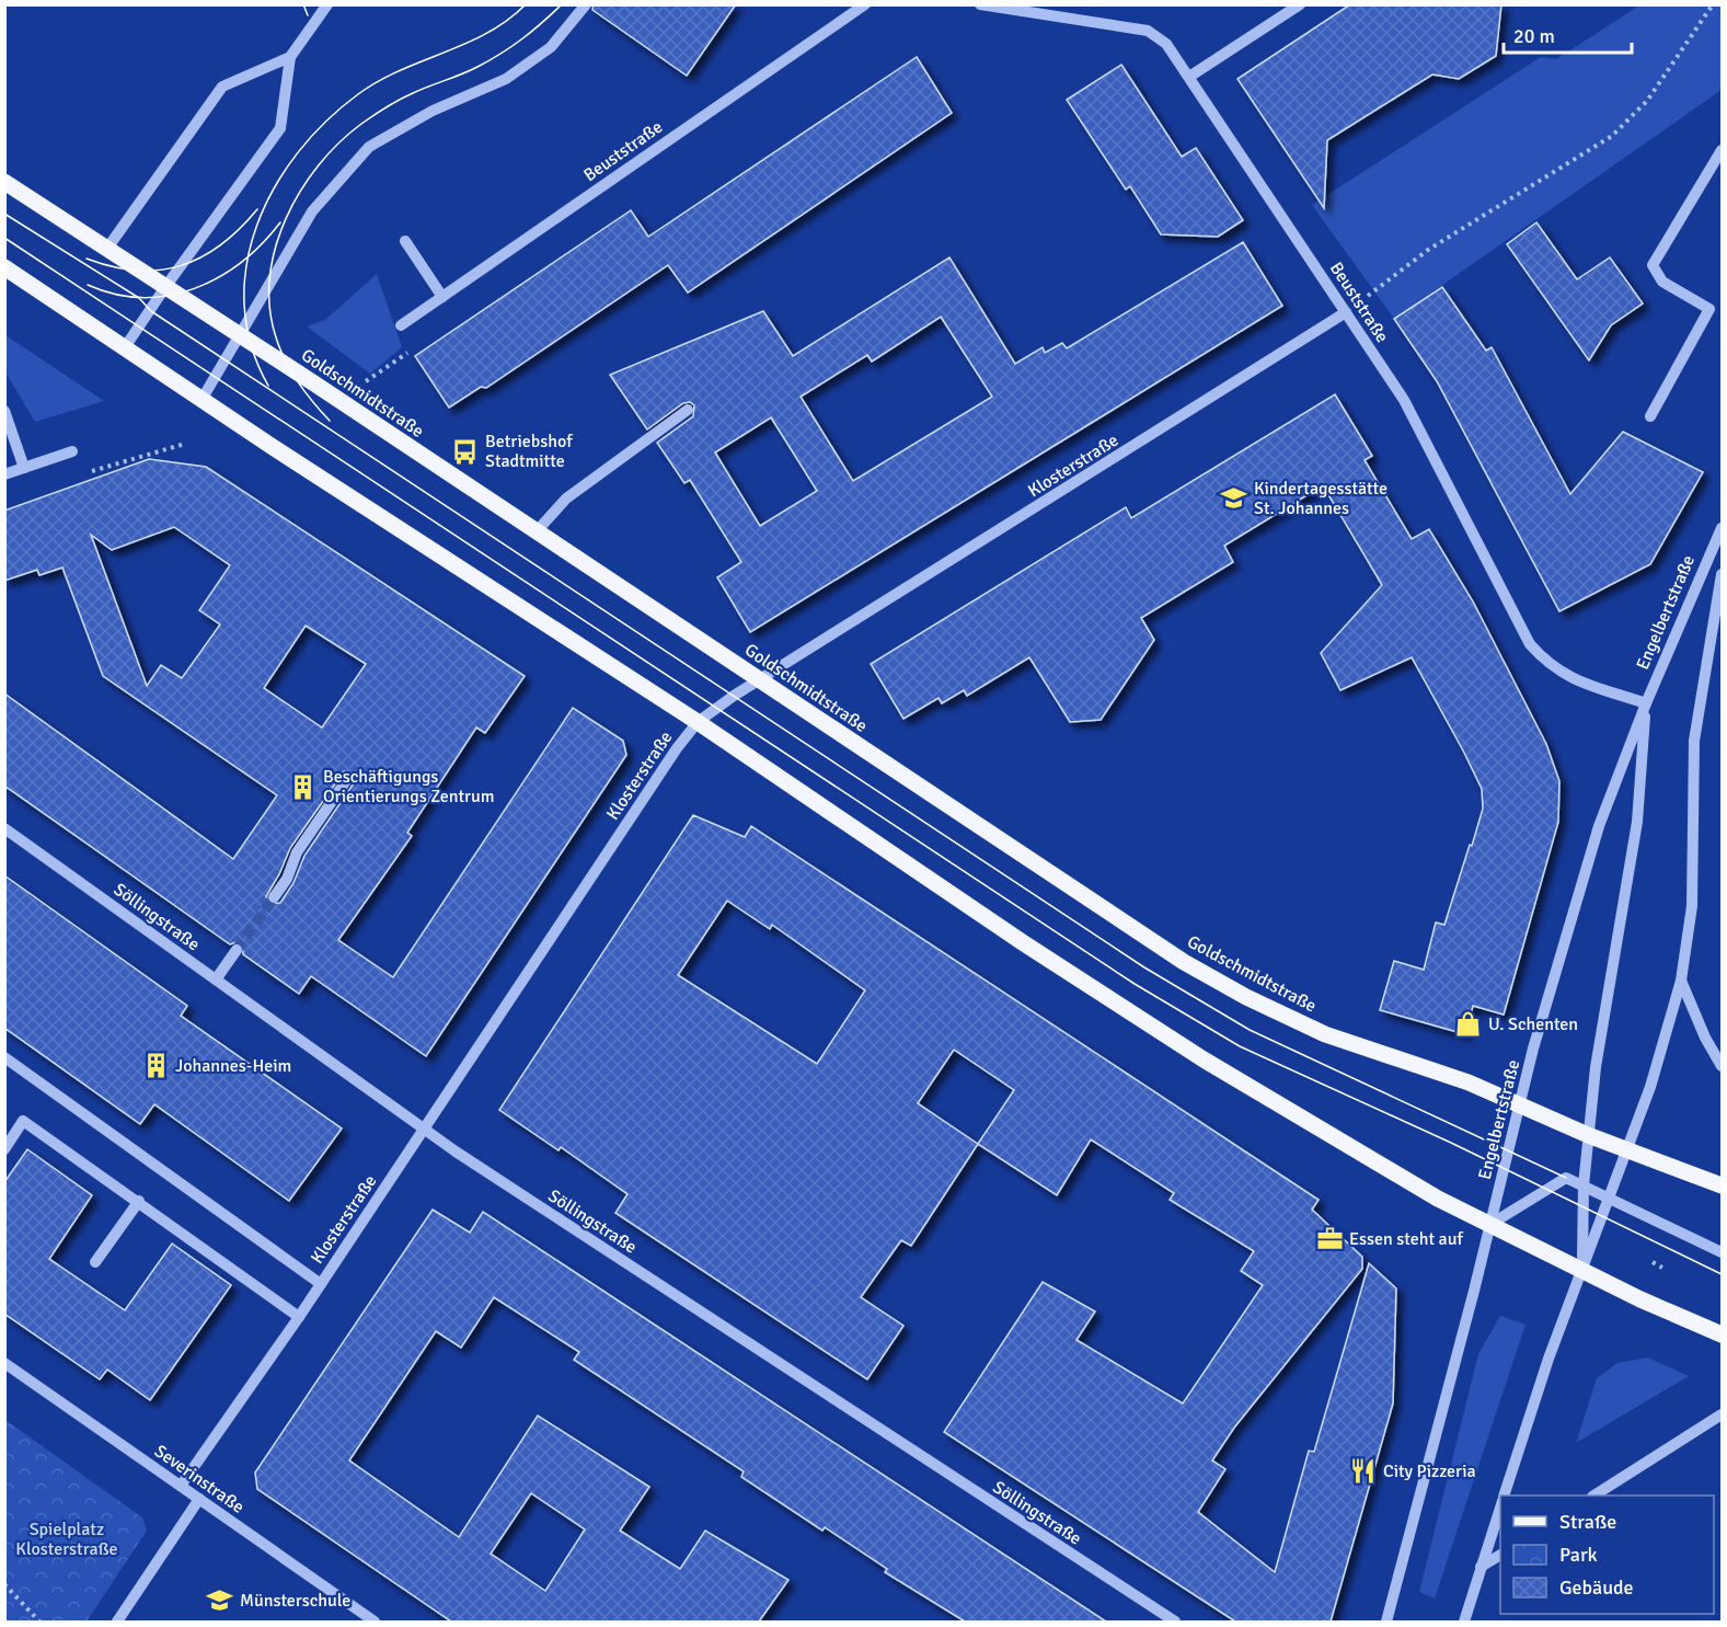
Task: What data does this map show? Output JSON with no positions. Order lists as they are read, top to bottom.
{
  "streets": {
    "main road": ["Goldschmidtstraße"],
    "street": [
      "Beuststraße",
      "Klosterstraße",
      "Engelbertstraße",
      "Söllingstraße",
      "Severinstraße"
    ]
  },
  "crossings": [
    ["Beuststraße", "Klosterstraße"],
    ["Beuststraße", "Engelbertstraße"],
    ["Goldschmidtstraße", "Klosterstraße"],
    ["Goldschmidtstraße", "Engelbertstraße"],
    ["Klosterstraße", "Söllingstraße"],
    ["Klosterstraße", "Severinstraße"]
  ],
  "parks": ["Spielplatz Klosterstraße"],
  "places": {
    "bus stop": ["Betriebshof Stadtmitte"],
    "school or university": ["Kindertagesstätte St. Johannes", "Münsterschule"],
    "building": ["Beschäftigungs Orientierungs Zentrum", "Johannes-Heim"],
    "shop": ["U. Schenten"],
    "office": ["Essen steht auf"],
    "restaurant": ["City Pizzeria"]
  },
  "legend": ["Straße", "Park", "Gebäude"],
  "scale_bar": "20 m"
}
